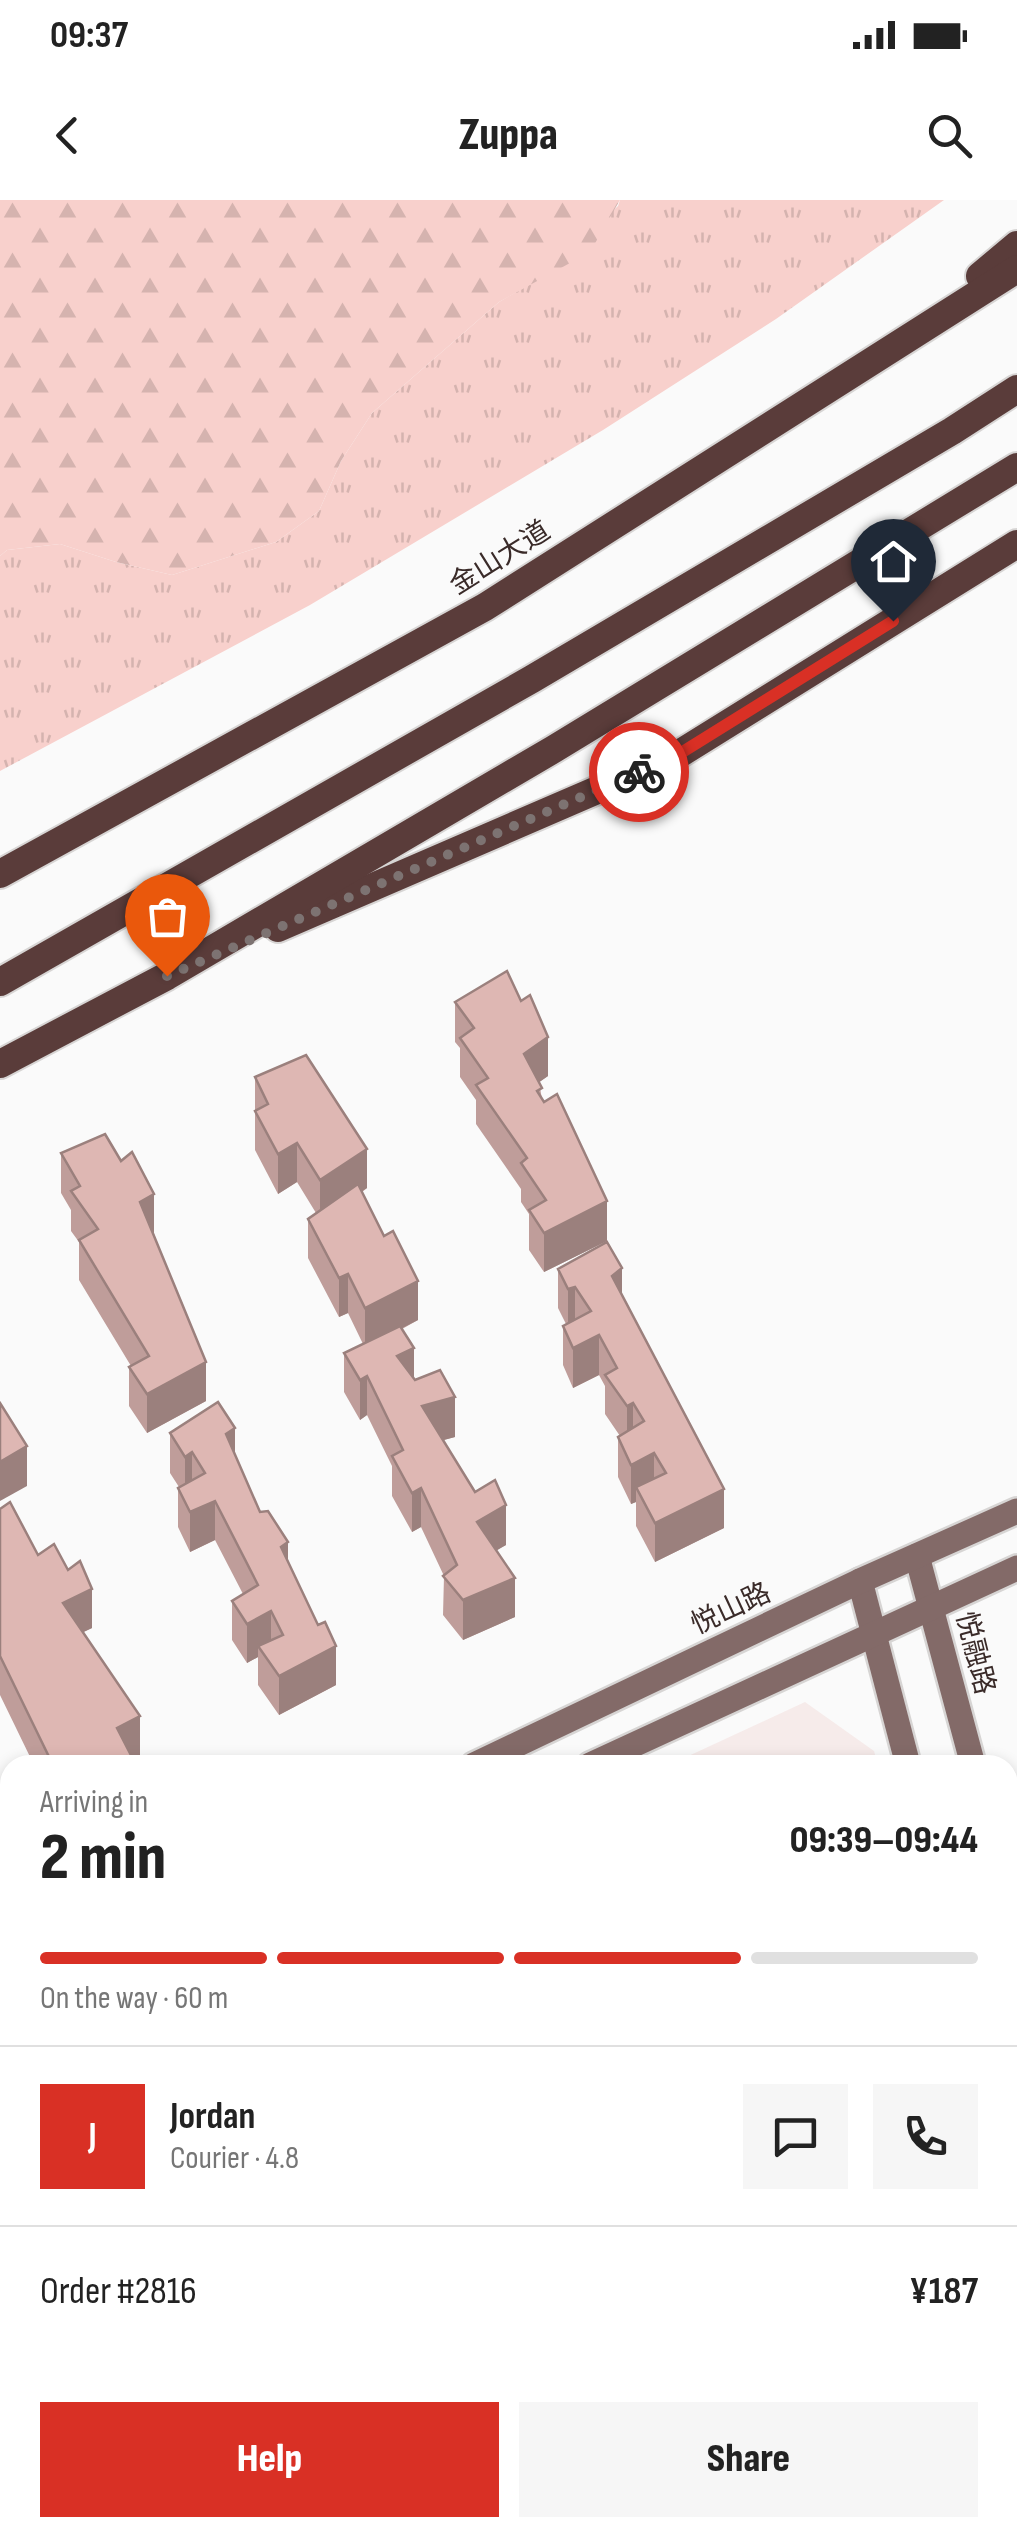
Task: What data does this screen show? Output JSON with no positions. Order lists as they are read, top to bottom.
{
  "streets": {
    "highway": ["金山大道"],
    "main road": ["悦山路", "悦融路"]
  },
  "crossings": [
    ["悦山路", "悦融路"]
  ],
  "page": {
    "status": "09:37",
    "header": "Zuppa",
    "heading": ["2 min", "Arriving in", "09:39–09:44"],
    "panel": [
      "Jordan",
      "Courier · 4.8",
      "Order #2816",
      "¥187"
    ],
    "bar": "On the way · 60 m",
    "round": "J",
    "buttons": ["Help", "Share"]
  }
}
